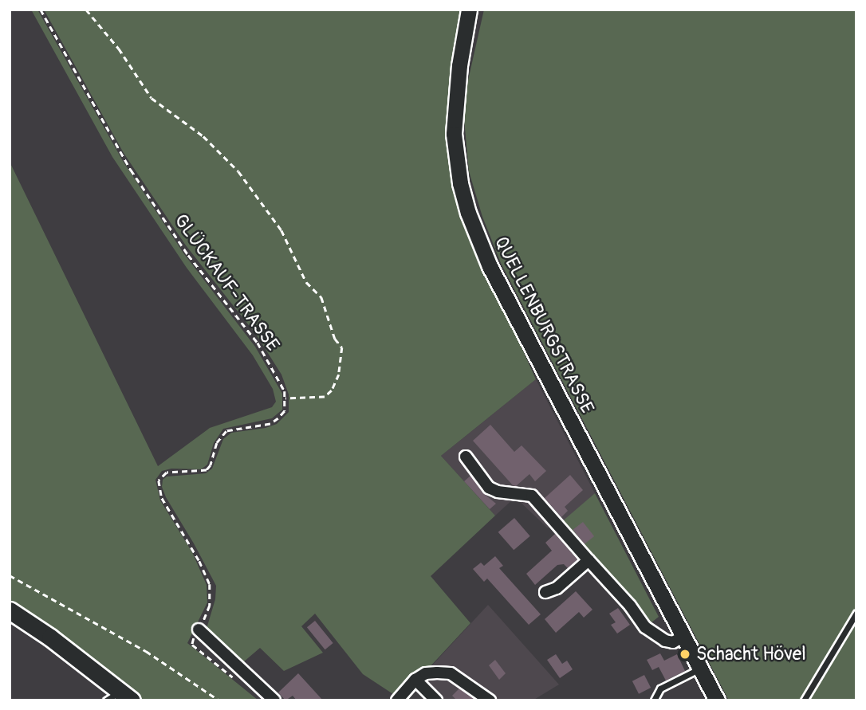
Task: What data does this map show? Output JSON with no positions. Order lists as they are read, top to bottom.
{
  "streets": {
    "street": ["QUELLENBURGSTRASSE"],
    "path": ["GLÜCKAUF-TRASSE"]
  },
  "places": ["Schacht Hövel"]
}
